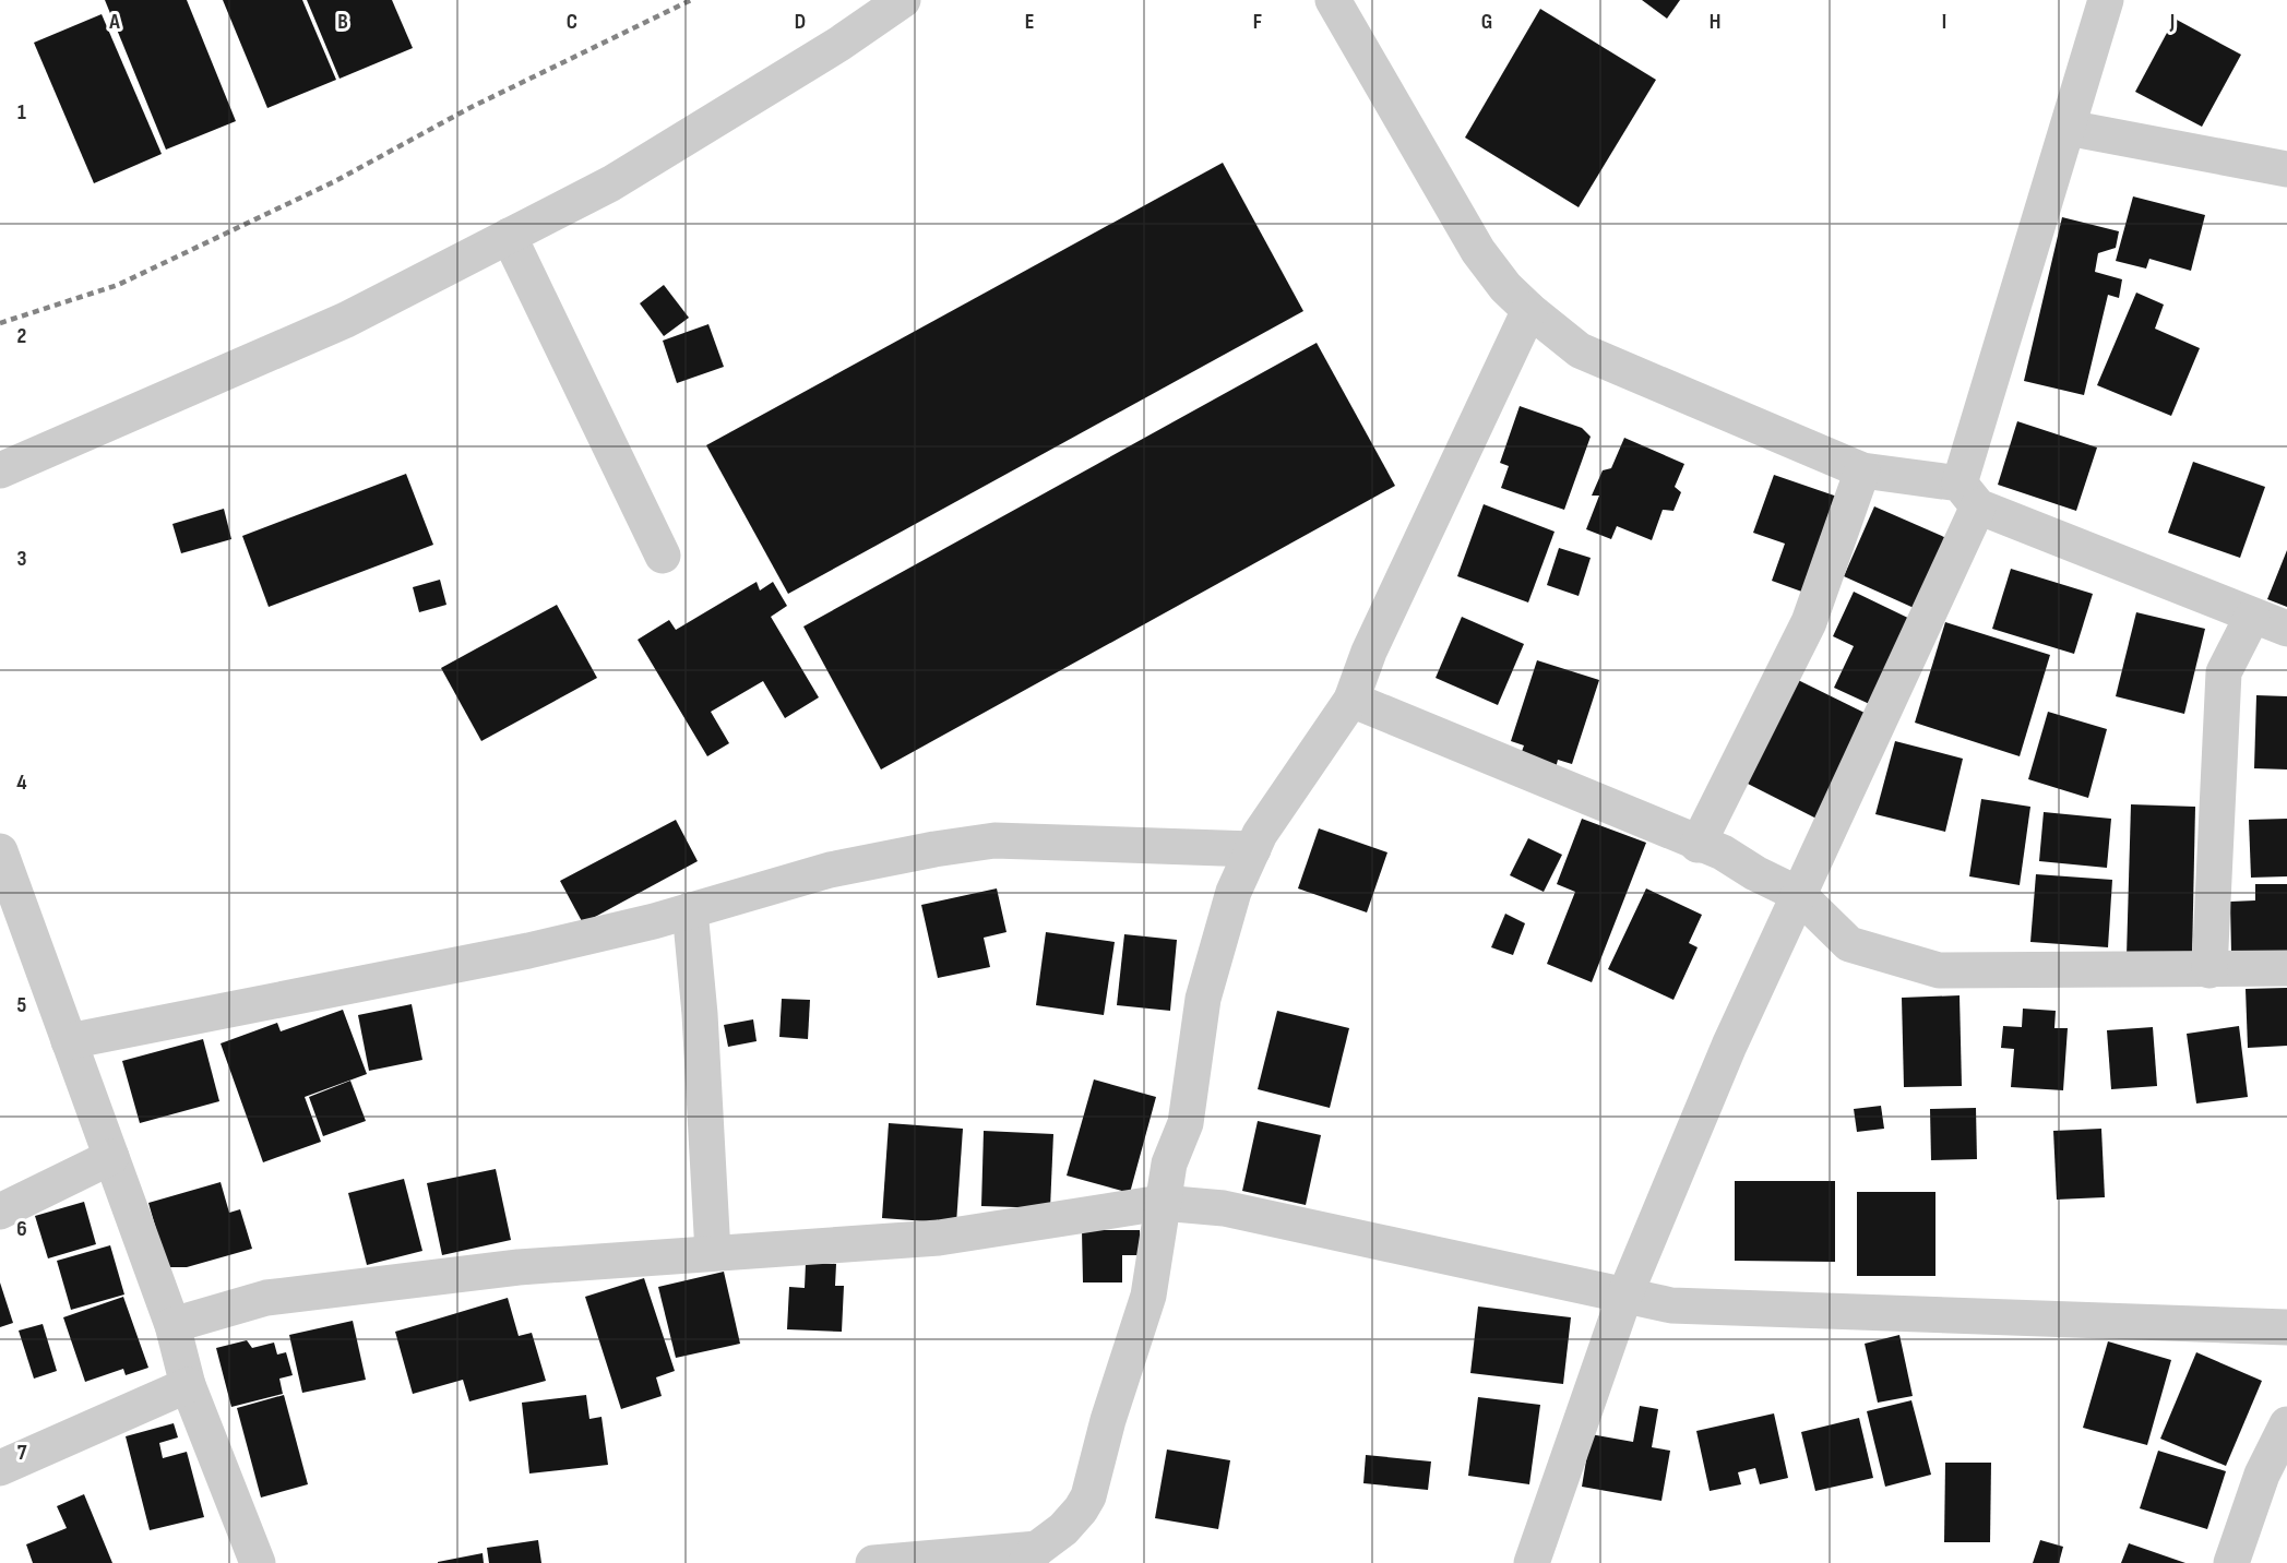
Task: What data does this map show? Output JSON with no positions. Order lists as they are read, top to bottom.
{
  "grid": {
    "columns": [
      "A",
      "B",
      "C",
      "D",
      "E",
      "F",
      "G",
      "H",
      "I",
      "J"
    ],
    "rows": [
      "1",
      "2",
      "3",
      "4",
      "5",
      "6",
      "7"
    ]
  }
}
